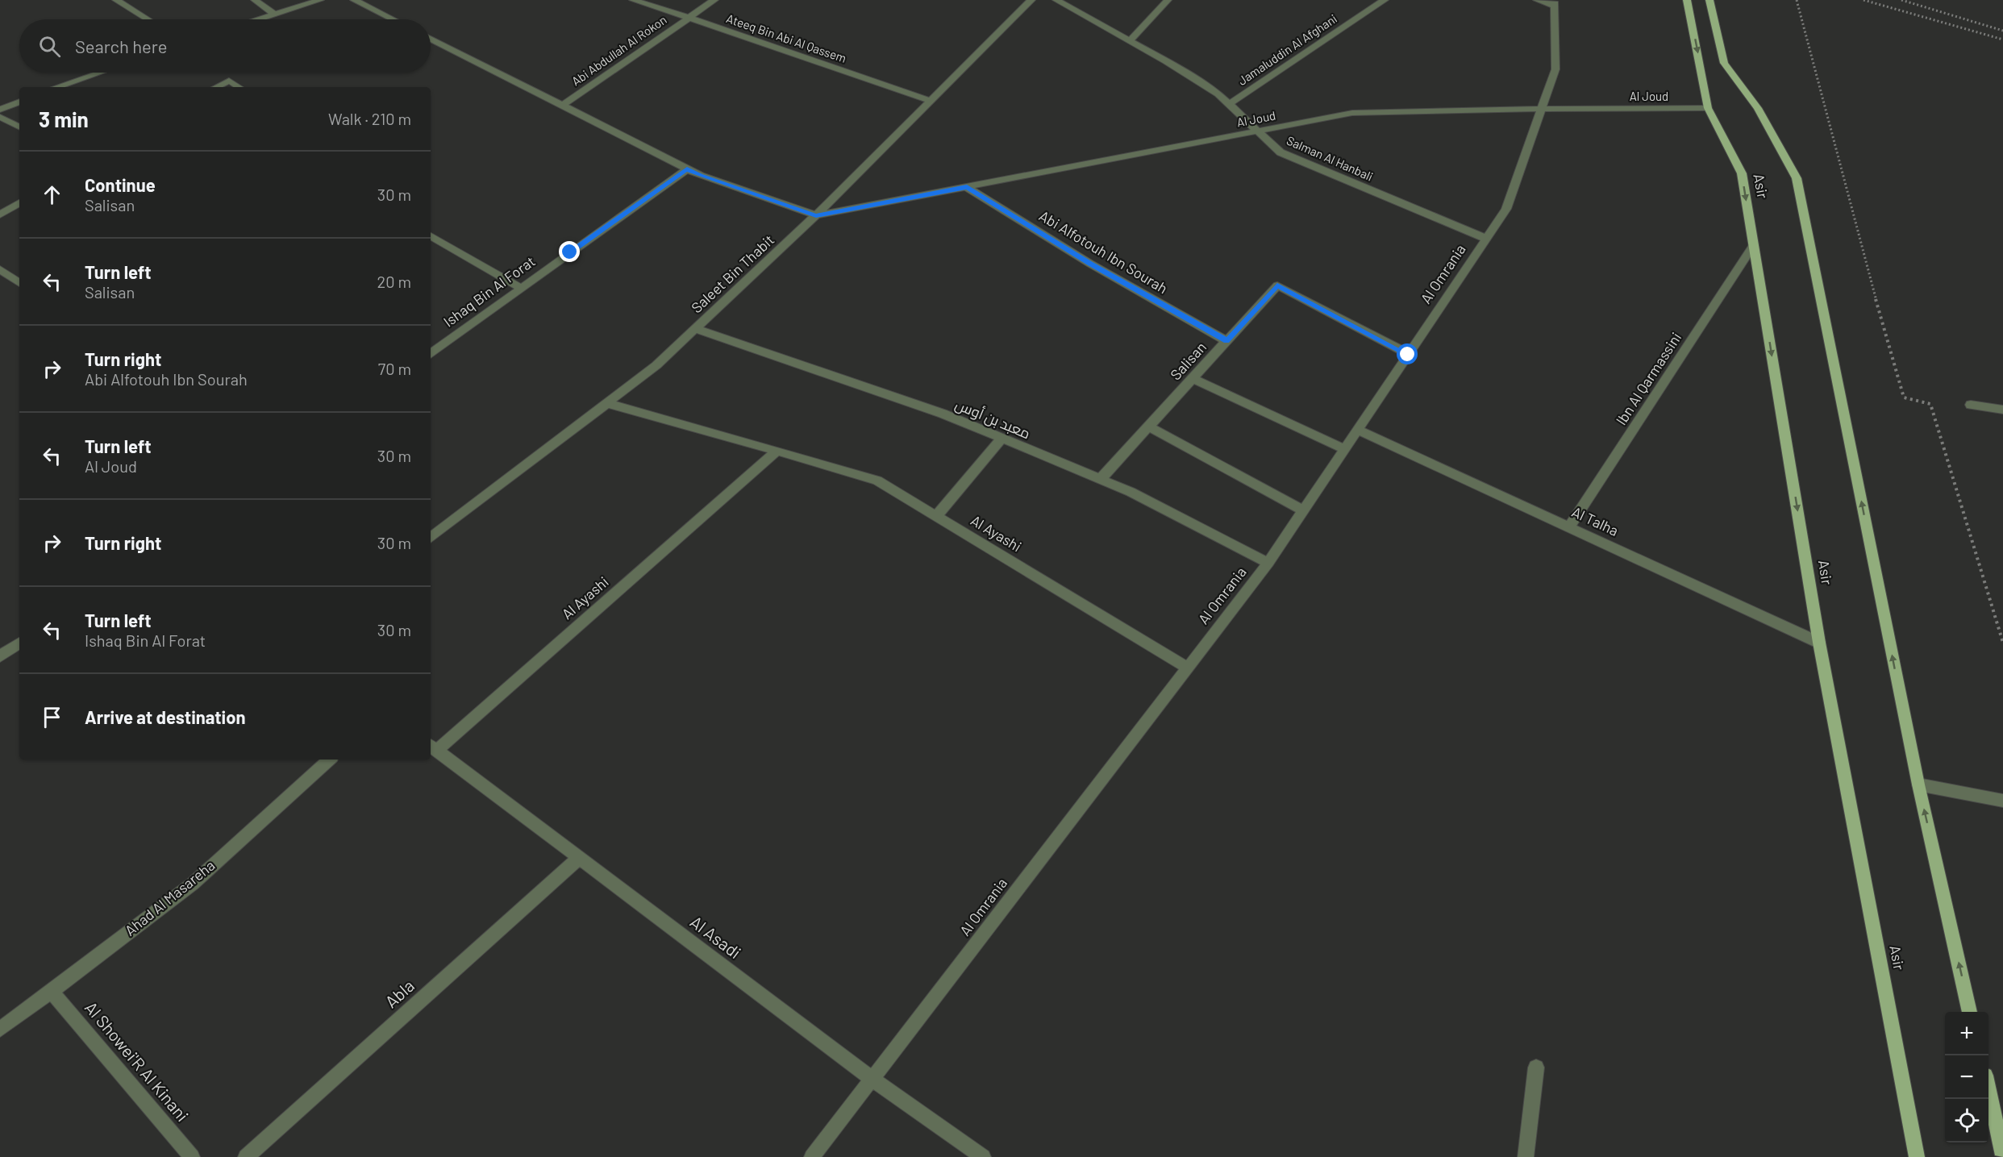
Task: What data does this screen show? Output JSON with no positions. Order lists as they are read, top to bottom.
{
  "streets": {
    "main road": ["Asir"],
    "street": [
      "Ateeq Bin Abi Al Qassem",
      "Jamaluddin Al Afghani",
      "Abi Abdullah Al Rokon",
      "Al Joud",
      "Salman Al Hanbali",
      "Abi Alfotouh Ibn Sourah",
      "Saleet Bin Thabit",
      "Al Omrania",
      "Ishaq Bin Al Forat",
      "Salisan",
      "Ibn Al Qarmassini",
      "معبد بن أوس",
      "Al Talha",
      "Al Ayashi",
      "Ahad Al Masareha",
      "Al Asadi",
      "Abla",
      "Al Showei'R Al Kinani"
    ]
  },
  "crossings": [
    ["Ateeq Bin Abi Al Qassem", "Abi Abdullah Al Rokon"],
    ["Ateeq Bin Abi Al Qassem", "Saleet Bin Thabit"],
    ["Jamaluddin Al Afghani", "Salman Al Hanbali"],
    ["Al Joud", "Salman Al Hanbali"],
    ["Al Joud", "Asir"],
    ["Al Joud", "Abi Alfotouh Ibn Sourah"],
    ["Al Joud", "Saleet Bin Thabit"],
    ["Al Joud", "Al Omrania"],
    ["Salman Al Hanbali", "Al Omrania"],
    ["Asir", "Ibn Al Qarmassini"],
    ["Asir", "Al Talha"],
    ["Abi Alfotouh Ibn Sourah", "Salisan"],
    ["Saleet Bin Thabit", "معبد بن أوس"],
    ["Saleet Bin Thabit", "Al Ayashi"],
    ["Al Omrania", "Salisan"],
    ["Al Omrania", "معبد بن أوس"],
    ["Al Omrania", "Al Talha"],
    ["Al Omrania", "Al Ayashi"],
    ["Al Omrania", "Al Asadi"],
    ["Salisan", "معبد بن أوس"],
    ["Ibn Al Qarmassini", "Al Talha"],
    ["Al Ayashi", "Al Asadi"],
    ["Ahad Al Masareha", "Al Showei'R Al Kinani"],
    ["Al Asadi", "Abla"]
  ],
  "page": {
    "search": "Search here",
    "heading": ["3 min", "Walk · 210 m"],
    "list": [
      ["Continue", "Salisan", "30 m"],
      ["Turn left", "Salisan", "20 m"],
      ["Turn right", "Abi Alfotouh Ibn Sourah", "70 m"],
      ["Turn left", "Al Joud", "30 m"],
      ["Turn right", "30 m"],
      ["Turn left", "Ishaq Bin Al Forat", "30 m"],
      "Arrive at destination"
    ],
    "map_buttons": ["+", "−"]
  }
}
